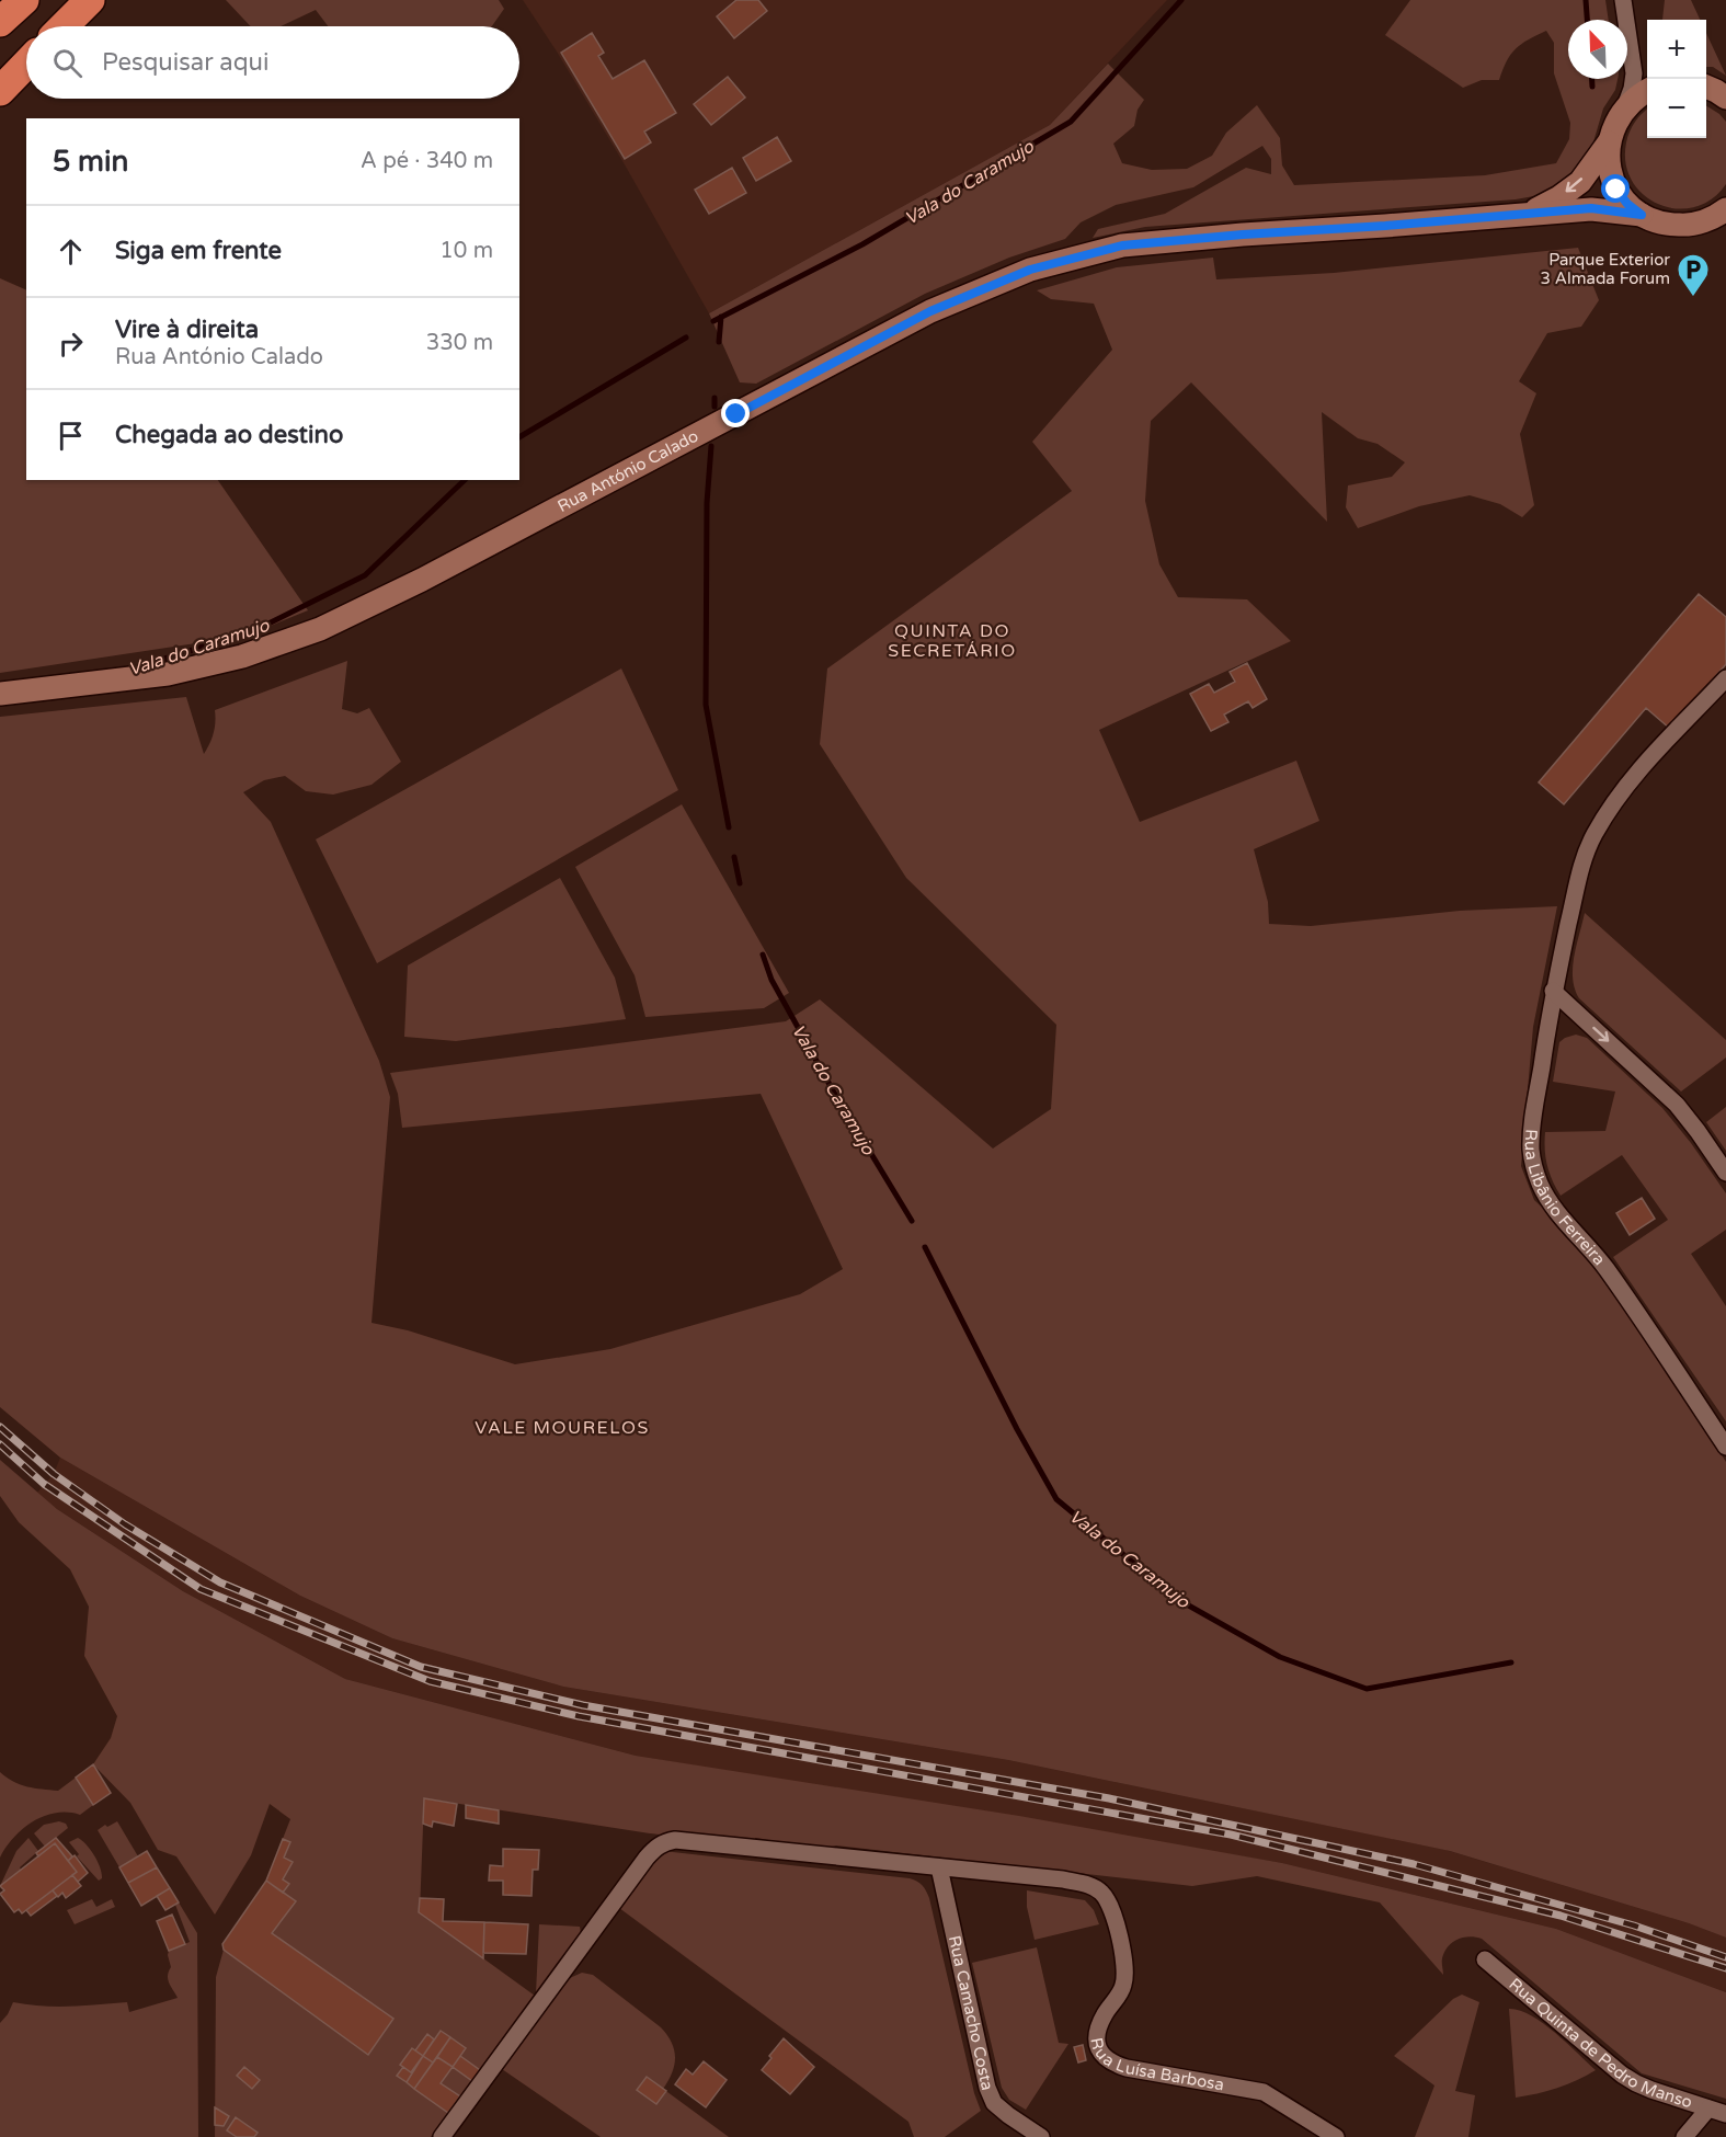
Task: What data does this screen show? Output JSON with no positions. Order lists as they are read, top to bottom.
{
  "streets": {
    "street": [
      "Rua António Calado",
      "Rua Libânio Ferreira",
      "Rua Camacho Costa",
      "Rua Quinta de Pedro Manso",
      "Rua Luísa Barbosa"
    ]
  },
  "crossings": [
    ["Rua Camacho Costa", "Rua Luísa Barbosa"]
  ],
  "districts": ["QUINTA DO SECRETÁRIO", "VALE MOURELOS"],
  "water": ["Vala do Caramujo"],
  "places": {
    "parking": ["Parque Exterior 3 Almada Forum"]
  },
  "north": "top left",
  "page": {
    "map_buttons": ["+", "−"],
    "search": "Pesquisar aqui",
    "heading": ["5 min", "A pé · 340 m"],
    "list": [
      ["Siga em frente", "10 m"],
      ["Vire à direita", "Rua António Calado", "330 m"],
      "Chegada ao destino"
    ]
  }
}
